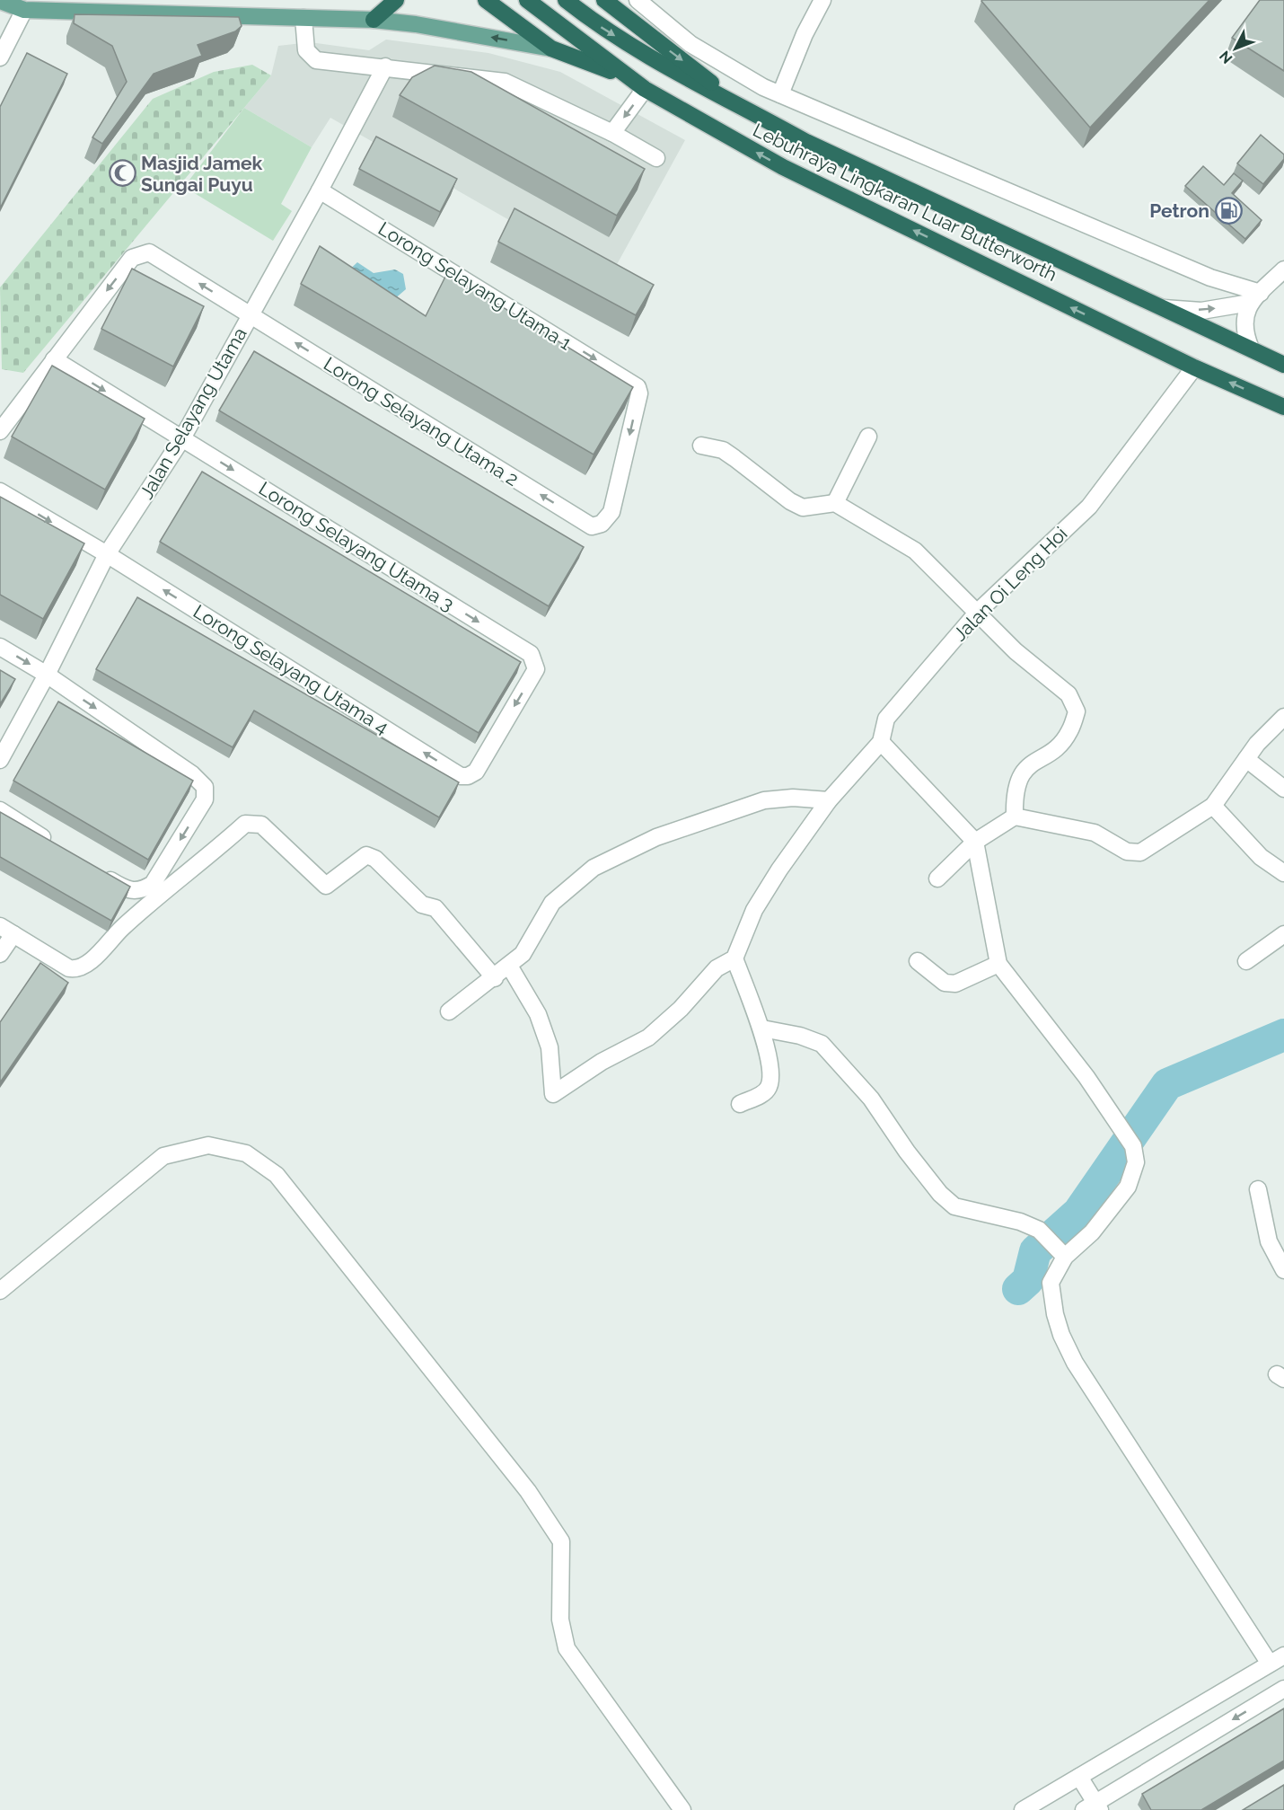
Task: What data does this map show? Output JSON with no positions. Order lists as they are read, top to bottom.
{
  "streets": {
    "highway": ["Lebuhraya Lingkaran Luar Butterworth"],
    "street": [
      "Lorong Selayang Utama 1",
      "Jalan Selayang Utama",
      "Lorong Selayang Utama 2",
      "Lorong Selayang Utama 3",
      "Jalan Oi Leng Hoi",
      "Lorong Selayang Utama 4"
    ]
  },
  "crossings": [
    ["Lebuhraya Lingkaran Luar Butterworth", "Jalan Oi Leng Hoi"],
    ["Lorong Selayang Utama 1", "Jalan Selayang Utama"],
    ["Lorong Selayang Utama 1", "Lorong Selayang Utama 2"],
    ["Jalan Selayang Utama", "Lorong Selayang Utama 2"],
    ["Jalan Selayang Utama", "Lorong Selayang Utama 3"],
    ["Jalan Selayang Utama", "Lorong Selayang Utama 4"],
    ["Lorong Selayang Utama 2", "Lorong Selayang Utama 3"],
    ["Lorong Selayang Utama 3", "Lorong Selayang Utama 4"]
  ],
  "one_way": ["Lorong Selayang Utama 1", "Lorong Selayang Utama 2", "Lorong Selayang Utama 3"],
  "places": {
    "mosque": ["Masjid Jamek Sungai Puyu"],
    "fuel station": ["Petron"]
  },
  "north": "bottom left"
}
